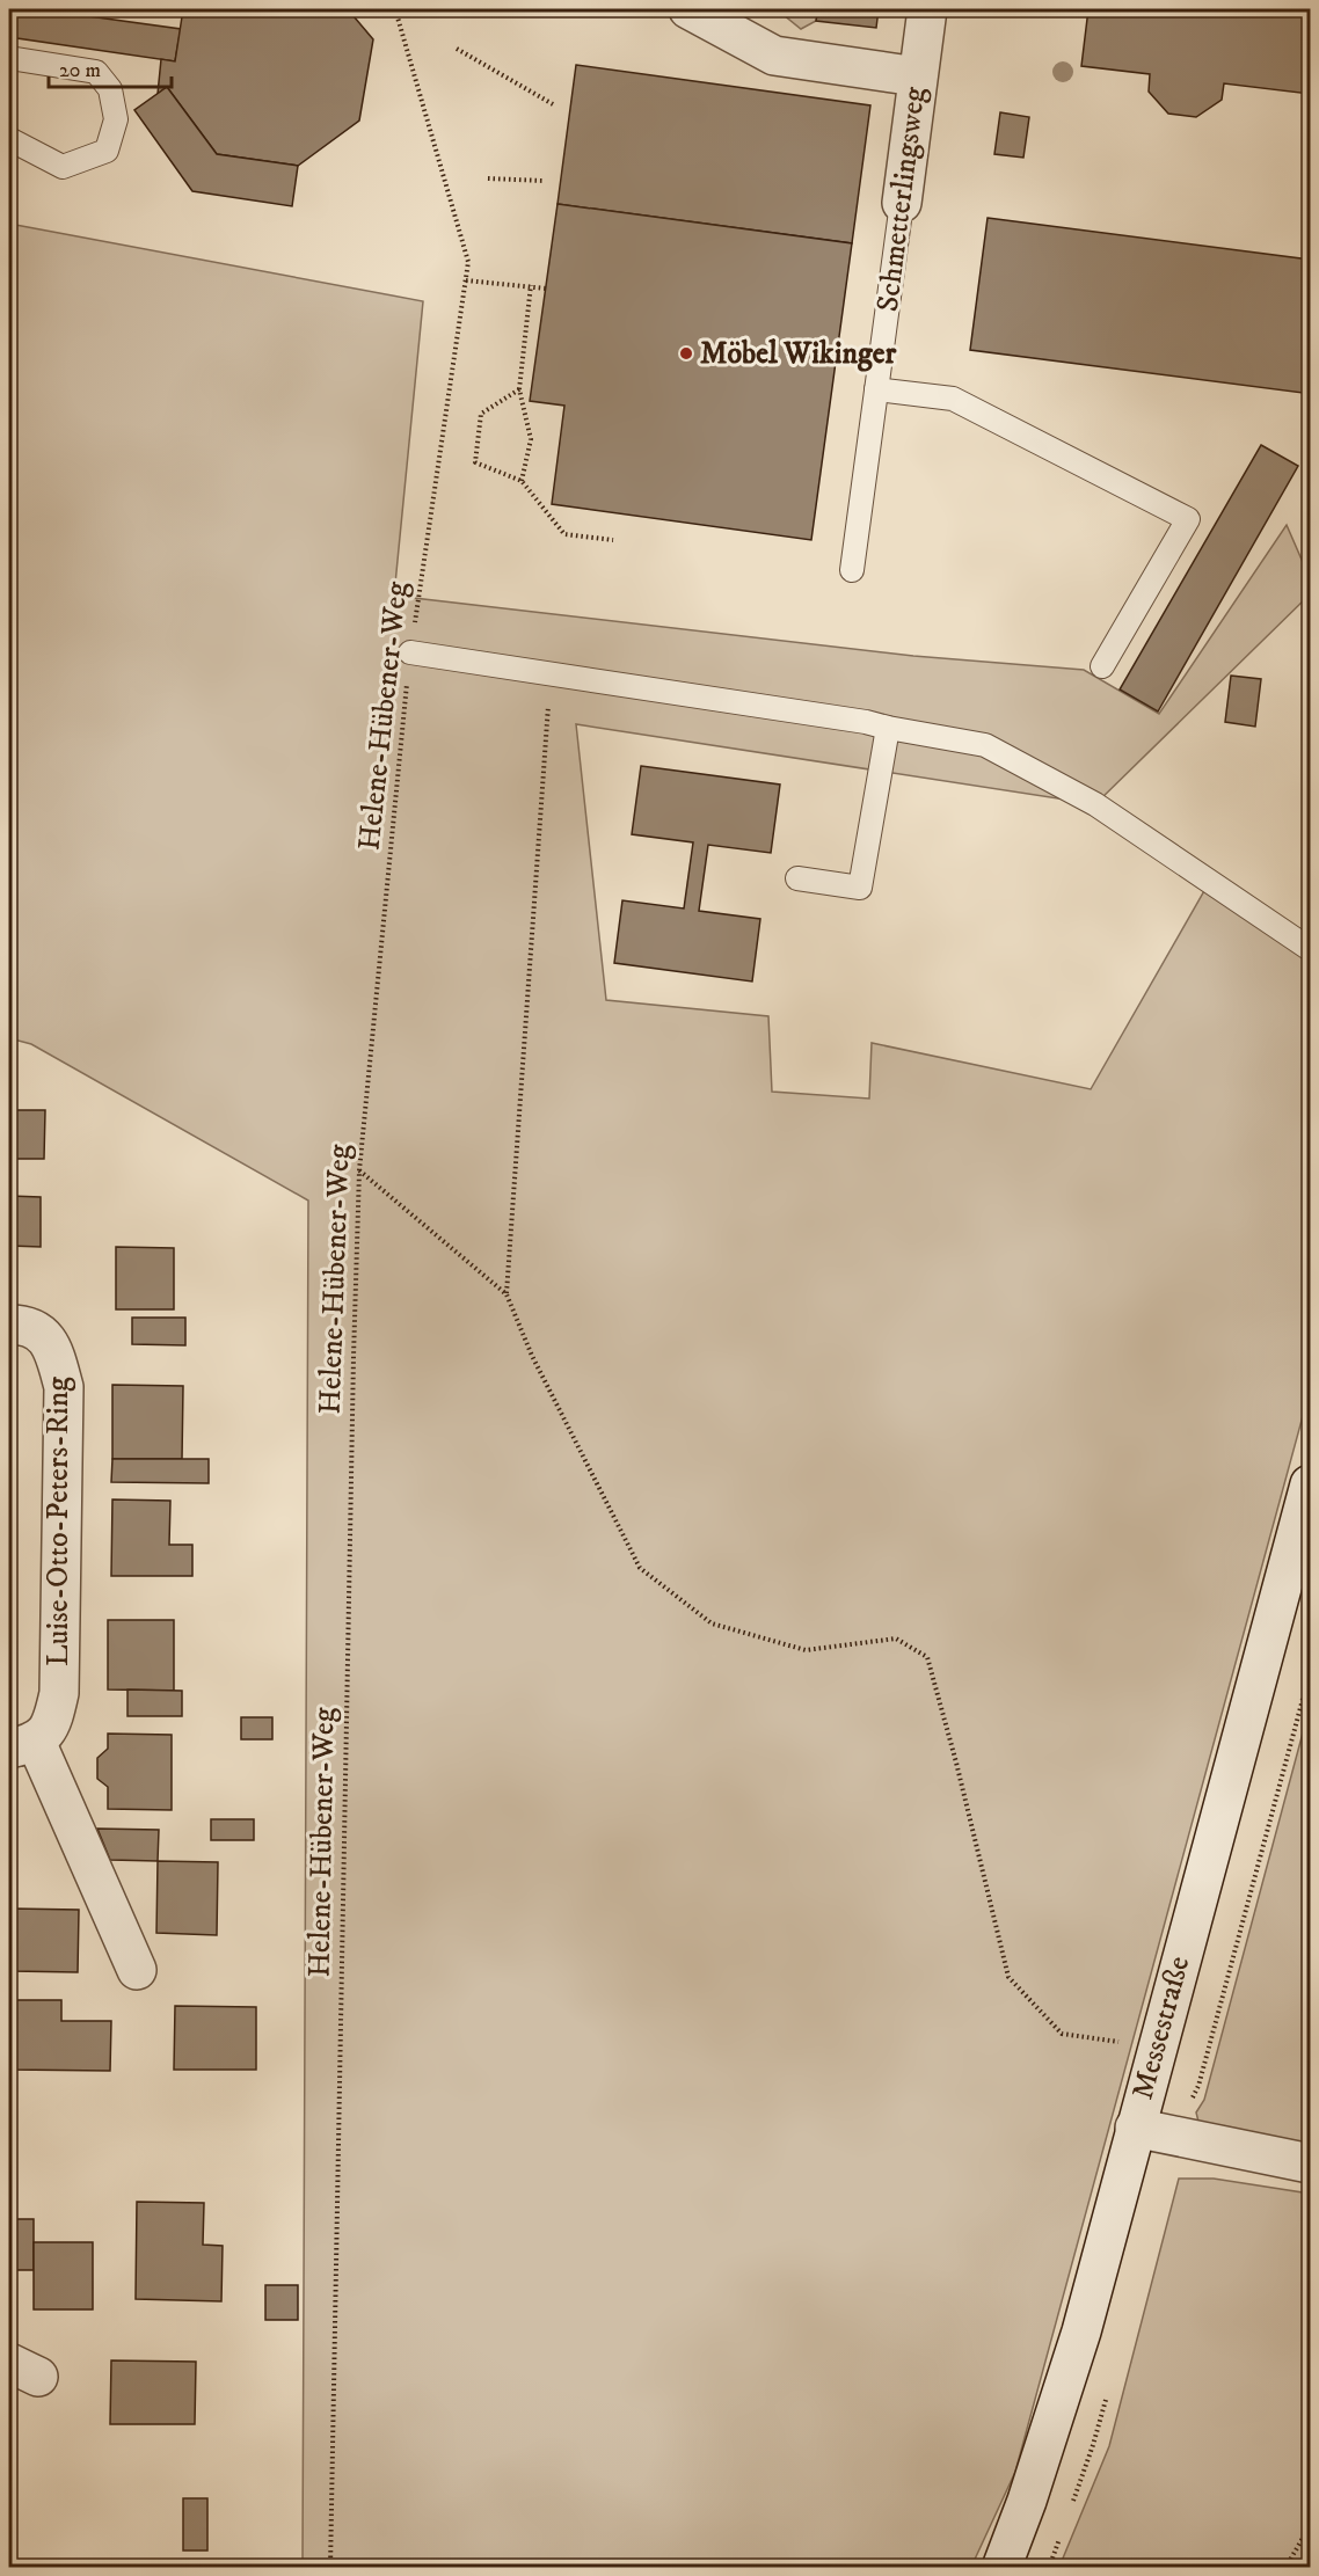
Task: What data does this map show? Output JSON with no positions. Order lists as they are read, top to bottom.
{
  "streets": {
    "street": ["Schmetterlingsweg", "Luise-Otto-Peters-Ring", "Messestraße"],
    "path": ["Helene-Hübener-Weg"]
  },
  "places": ["Möbel Wikinger"],
  "scale_bar": "20 m"
}
